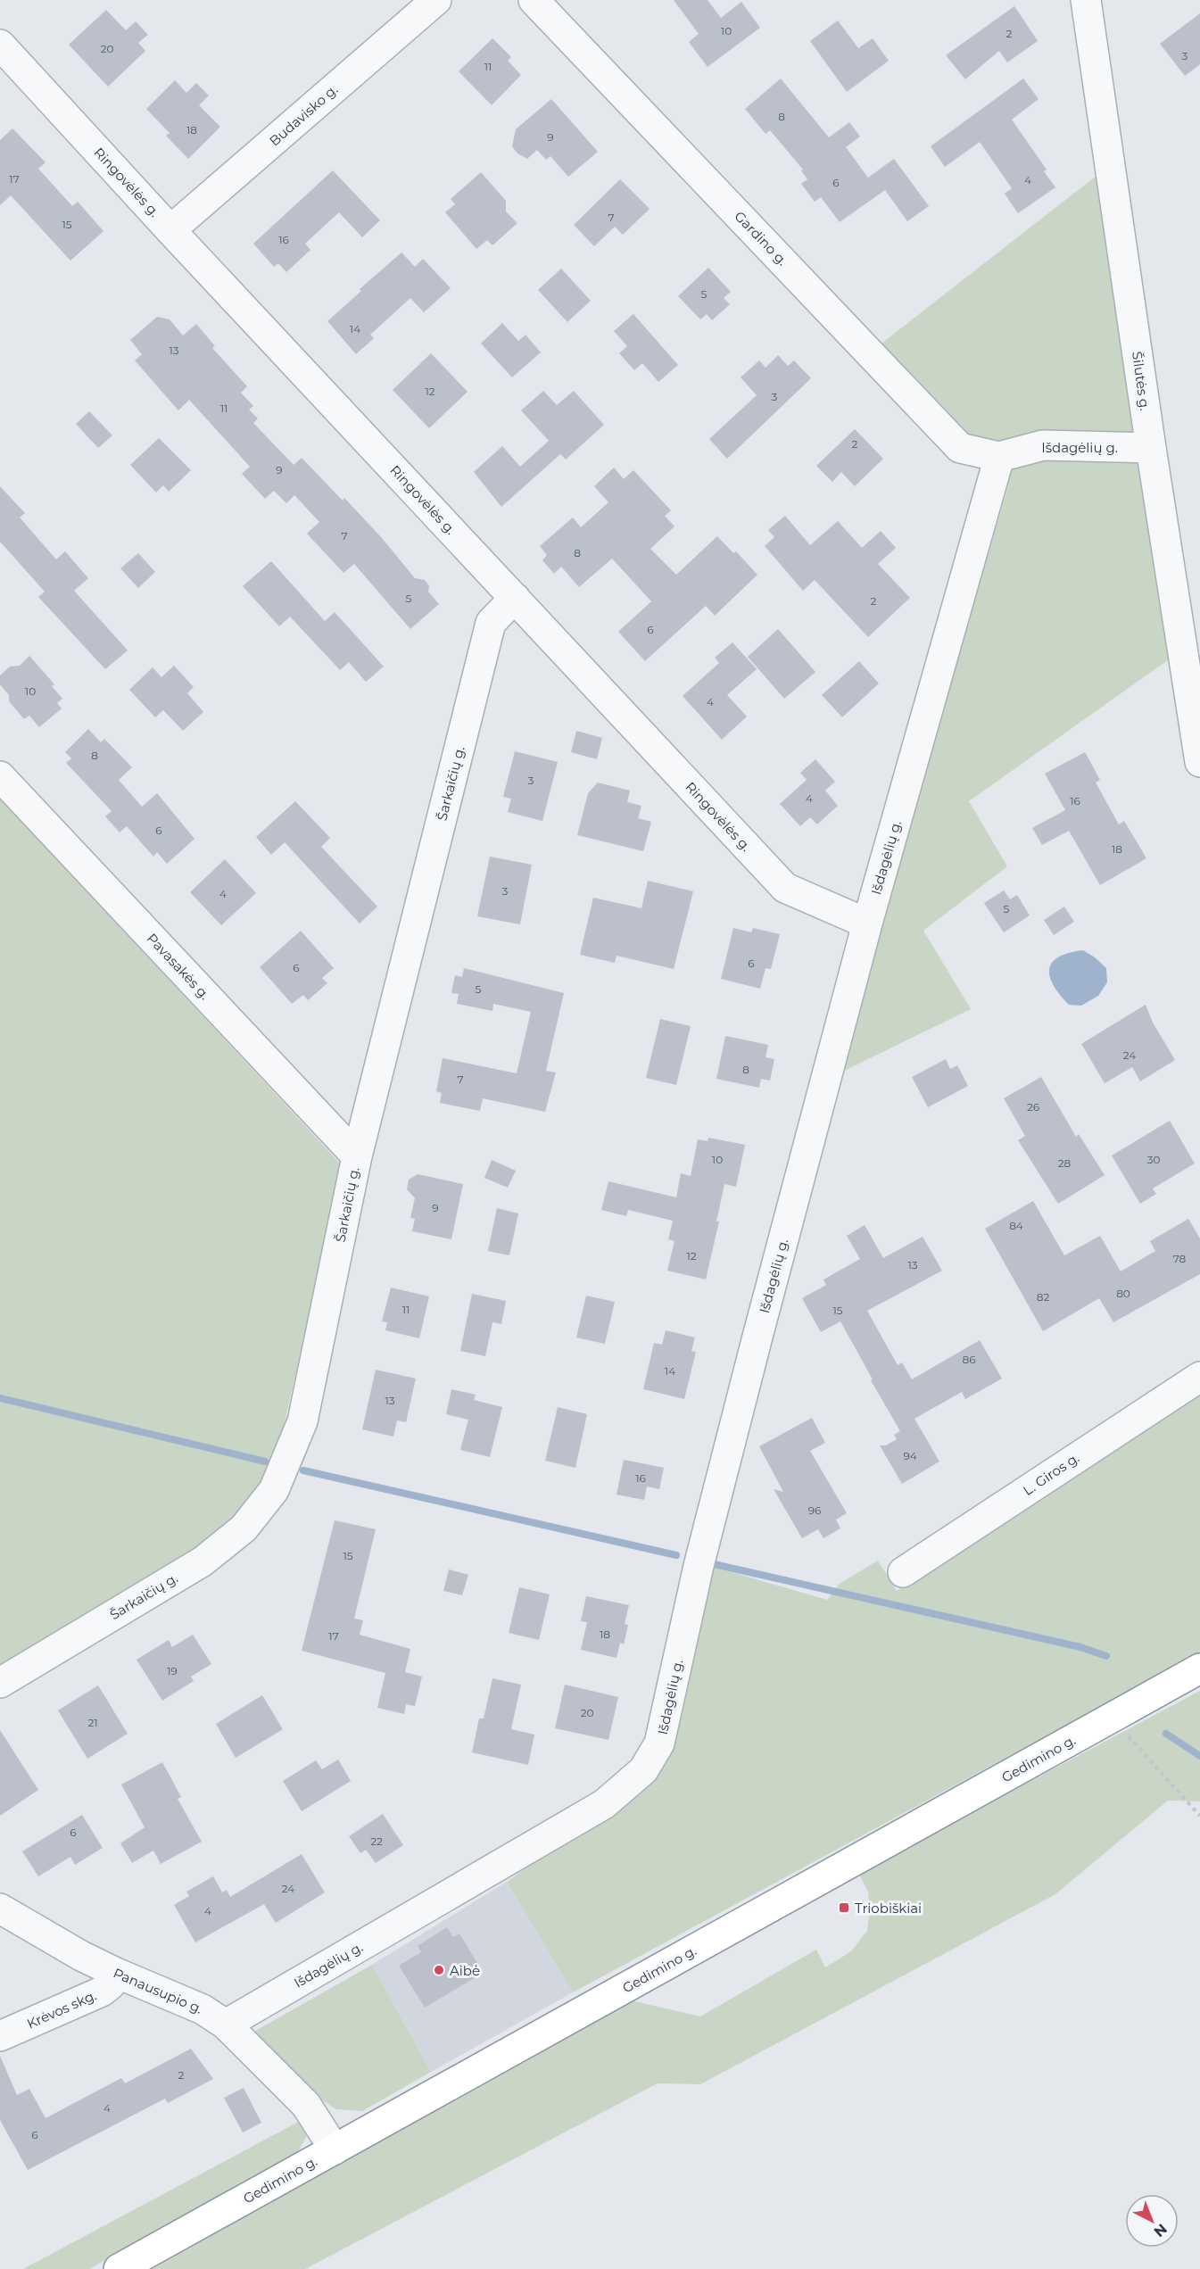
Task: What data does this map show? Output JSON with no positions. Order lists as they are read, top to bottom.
{
  "streets": {
    "highway": ["Gedimino g."],
    "street": [
      "Budavisko g.",
      "Ringovėlės g.",
      "Gardino g.",
      "Šilutės g.",
      "Išdagėlių g.",
      "Šarkaičių g.",
      "Pavasakės g.",
      "L. Giros g.",
      "Panausupio g.",
      "Krėvos skg."
    ]
  },
  "crossings": [
    ["Budavisko g.", "Ringovėlės g."],
    ["Ringovėlės g.", "Išdagėlių g."],
    ["Ringovėlės g.", "Šarkaičių g."],
    ["Gardino g.", "Išdagėlių g."],
    ["Šilutės g.", "Išdagėlių g."],
    ["Išdagėlių g.", "Panausupio g."],
    ["Šarkaičių g.", "Pavasakės g."],
    ["Gedimino g.", "Panausupio g."],
    ["Panausupio g.", "Krėvos skg."]
  ],
  "places": {
    "transit": ["Triobiškiai"],
    "other": ["Aibė"]
  },
  "house_numbers": [
    "10",
    "2",
    "20",
    "3",
    "11",
    "8",
    "18",
    "9",
    "17",
    "4",
    "6",
    "7",
    "15",
    "16",
    "5",
    "14",
    "13",
    "12",
    "3",
    "11",
    "2",
    "9",
    "7",
    "8",
    "5",
    "2",
    "6",
    "10",
    "4",
    "8",
    "3",
    "4",
    "16",
    "6",
    "18",
    "3",
    "4",
    "5",
    "6",
    "6",
    "5",
    "24",
    "8",
    "7",
    "26",
    "10",
    "30",
    "28",
    "9",
    "84",
    "12",
    "78",
    "13",
    "80",
    "82",
    "11",
    "15",
    "86",
    "14",
    "13",
    "94",
    "16",
    "96",
    "15",
    "18",
    "17",
    "19",
    "20",
    "21",
    "6",
    "22",
    "24",
    "4",
    "2",
    "4",
    "6"
  ],
  "north": "bottom right"
}
